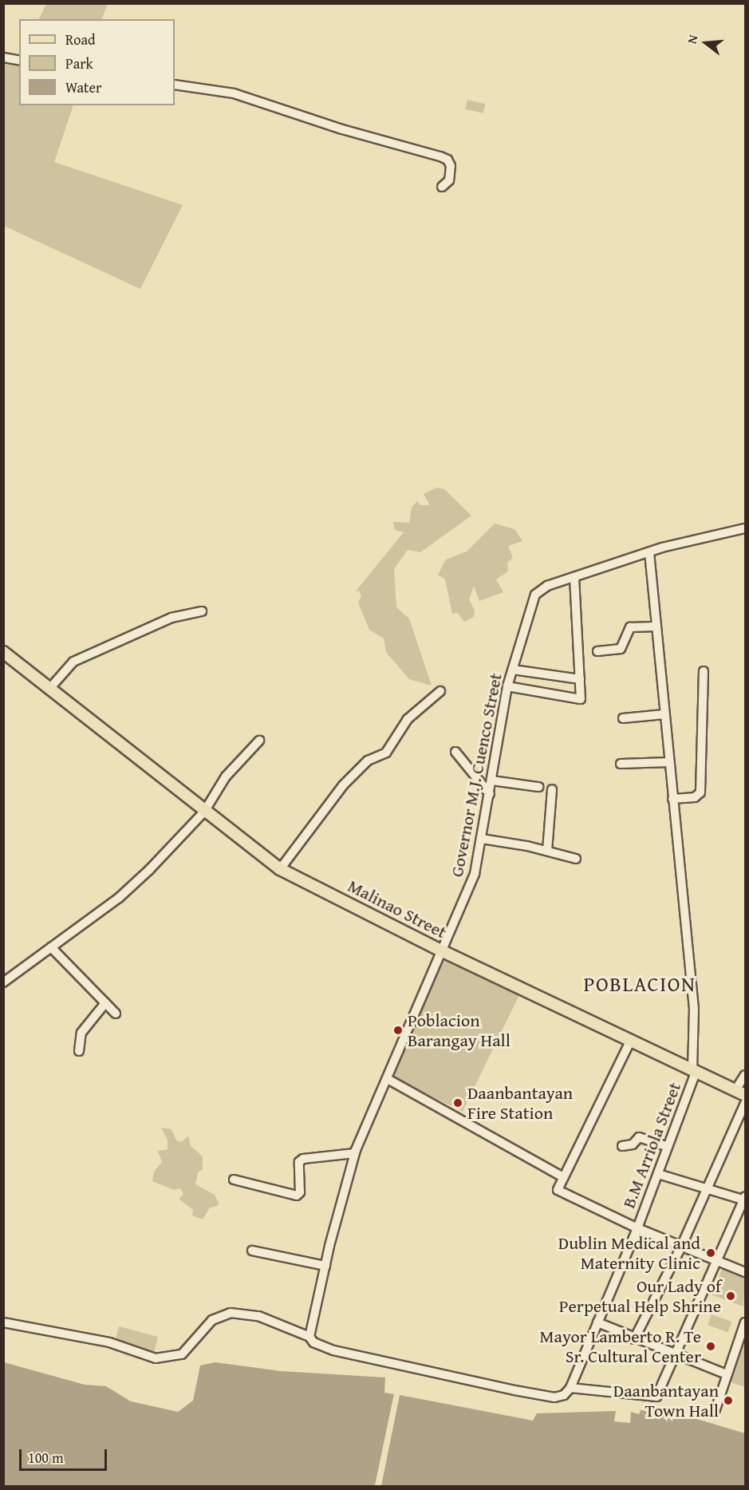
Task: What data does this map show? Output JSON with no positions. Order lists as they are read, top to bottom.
{
  "streets": {
    "main road": ["Malinao Street"],
    "street": ["Governor M.J. Cuenco Street", "B.M Arriola Street"]
  },
  "crossings": [
    ["Governor M.J. Cuenco Street", "Malinao Street"],
    ["Malinao Street", "B.M Arriola Street"]
  ],
  "districts": ["POBLACION"],
  "places": [
    "Poblacion Barangay Hall",
    "Daanbantayan Fire Station",
    "Dublin Medical and Maternity Clinic",
    "Our Lady of Perpetual Help Shrine",
    "Mayor Lamberto R. Te Sr. Cultural Center",
    "Daanbantayan Town Hall"
  ],
  "legend": ["Road", "Park", "Water"],
  "scale_bar": "100 m",
  "north": "left"
}
